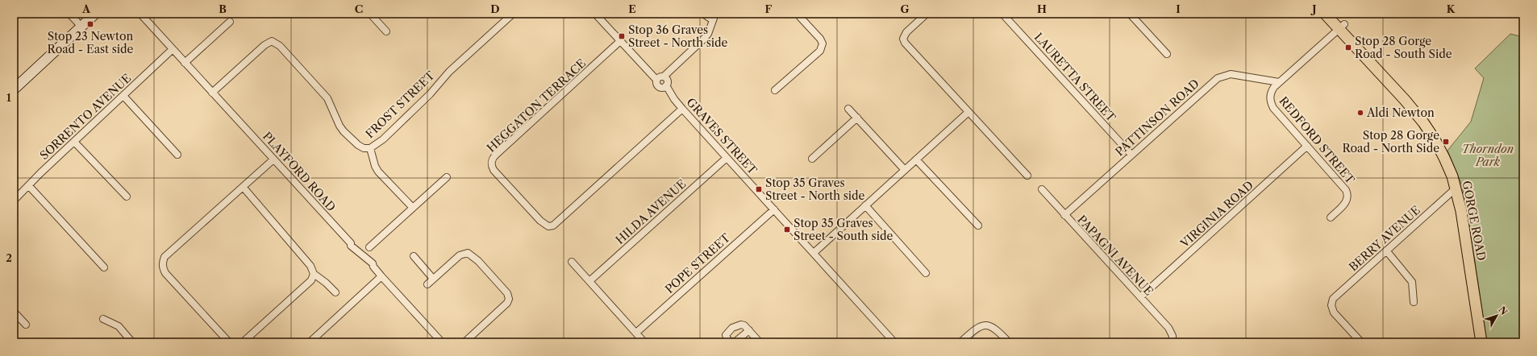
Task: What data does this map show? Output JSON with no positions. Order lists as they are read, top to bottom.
{
  "streets": {
    "main road": ["GORGE ROAD"],
    "street": [
      "LAURETTA STREET",
      "FROST STREET",
      "HEGGATON TERRACE",
      "SORRENTO AVENUE",
      "PATTINSON ROAD",
      "GRAVES STREET",
      "REDFORD STREET",
      "PLAYFORD ROAD",
      "HILDA AVENUE",
      "VIRGINIA ROAD",
      "BERRY AVENUE",
      "PAPAGNI AVENUE",
      "POPE STREET"
    ]
  },
  "crossings": [
    ["LAURETTA STREET", "PATTINSON ROAD"],
    ["FROST STREET", "PLAYFORD ROAD"],
    ["HEGGATON TERRACE", "GRAVES STREET"],
    ["SORRENTO AVENUE", "PLAYFORD ROAD"],
    ["PATTINSON ROAD", "REDFORD STREET"],
    ["PATTINSON ROAD", "PAPAGNI AVENUE"],
    ["GRAVES STREET", "HILDA AVENUE"],
    ["GRAVES STREET", "POPE STREET"],
    ["REDFORD STREET", "VIRGINIA ROAD"],
    ["REDFORD STREET", "GORGE ROAD"],
    ["VIRGINIA ROAD", "PAPAGNI AVENUE"],
    ["GORGE ROAD", "BERRY AVENUE"]
  ],
  "parks": ["Thorndon Park"],
  "places": {
    "transit": [
      "Stop 23 Newton Road - East side",
      "Stop 36 Graves Street - North side",
      "Stop 28 Gorge Road - South Side",
      "Stop 28 Gorge Road - North Side",
      "Stop 35 Graves Street - North side",
      "Stop 35 Graves Street - South side"
    ],
    "other": ["Aldi Newton"]
  },
  "north": "top right",
  "grid": {
    "columns": [
      "A",
      "B",
      "C",
      "D",
      "E",
      "F",
      "G",
      "H",
      "I",
      "J",
      "K"
    ],
    "rows": ["1", "2"]
  }
}
